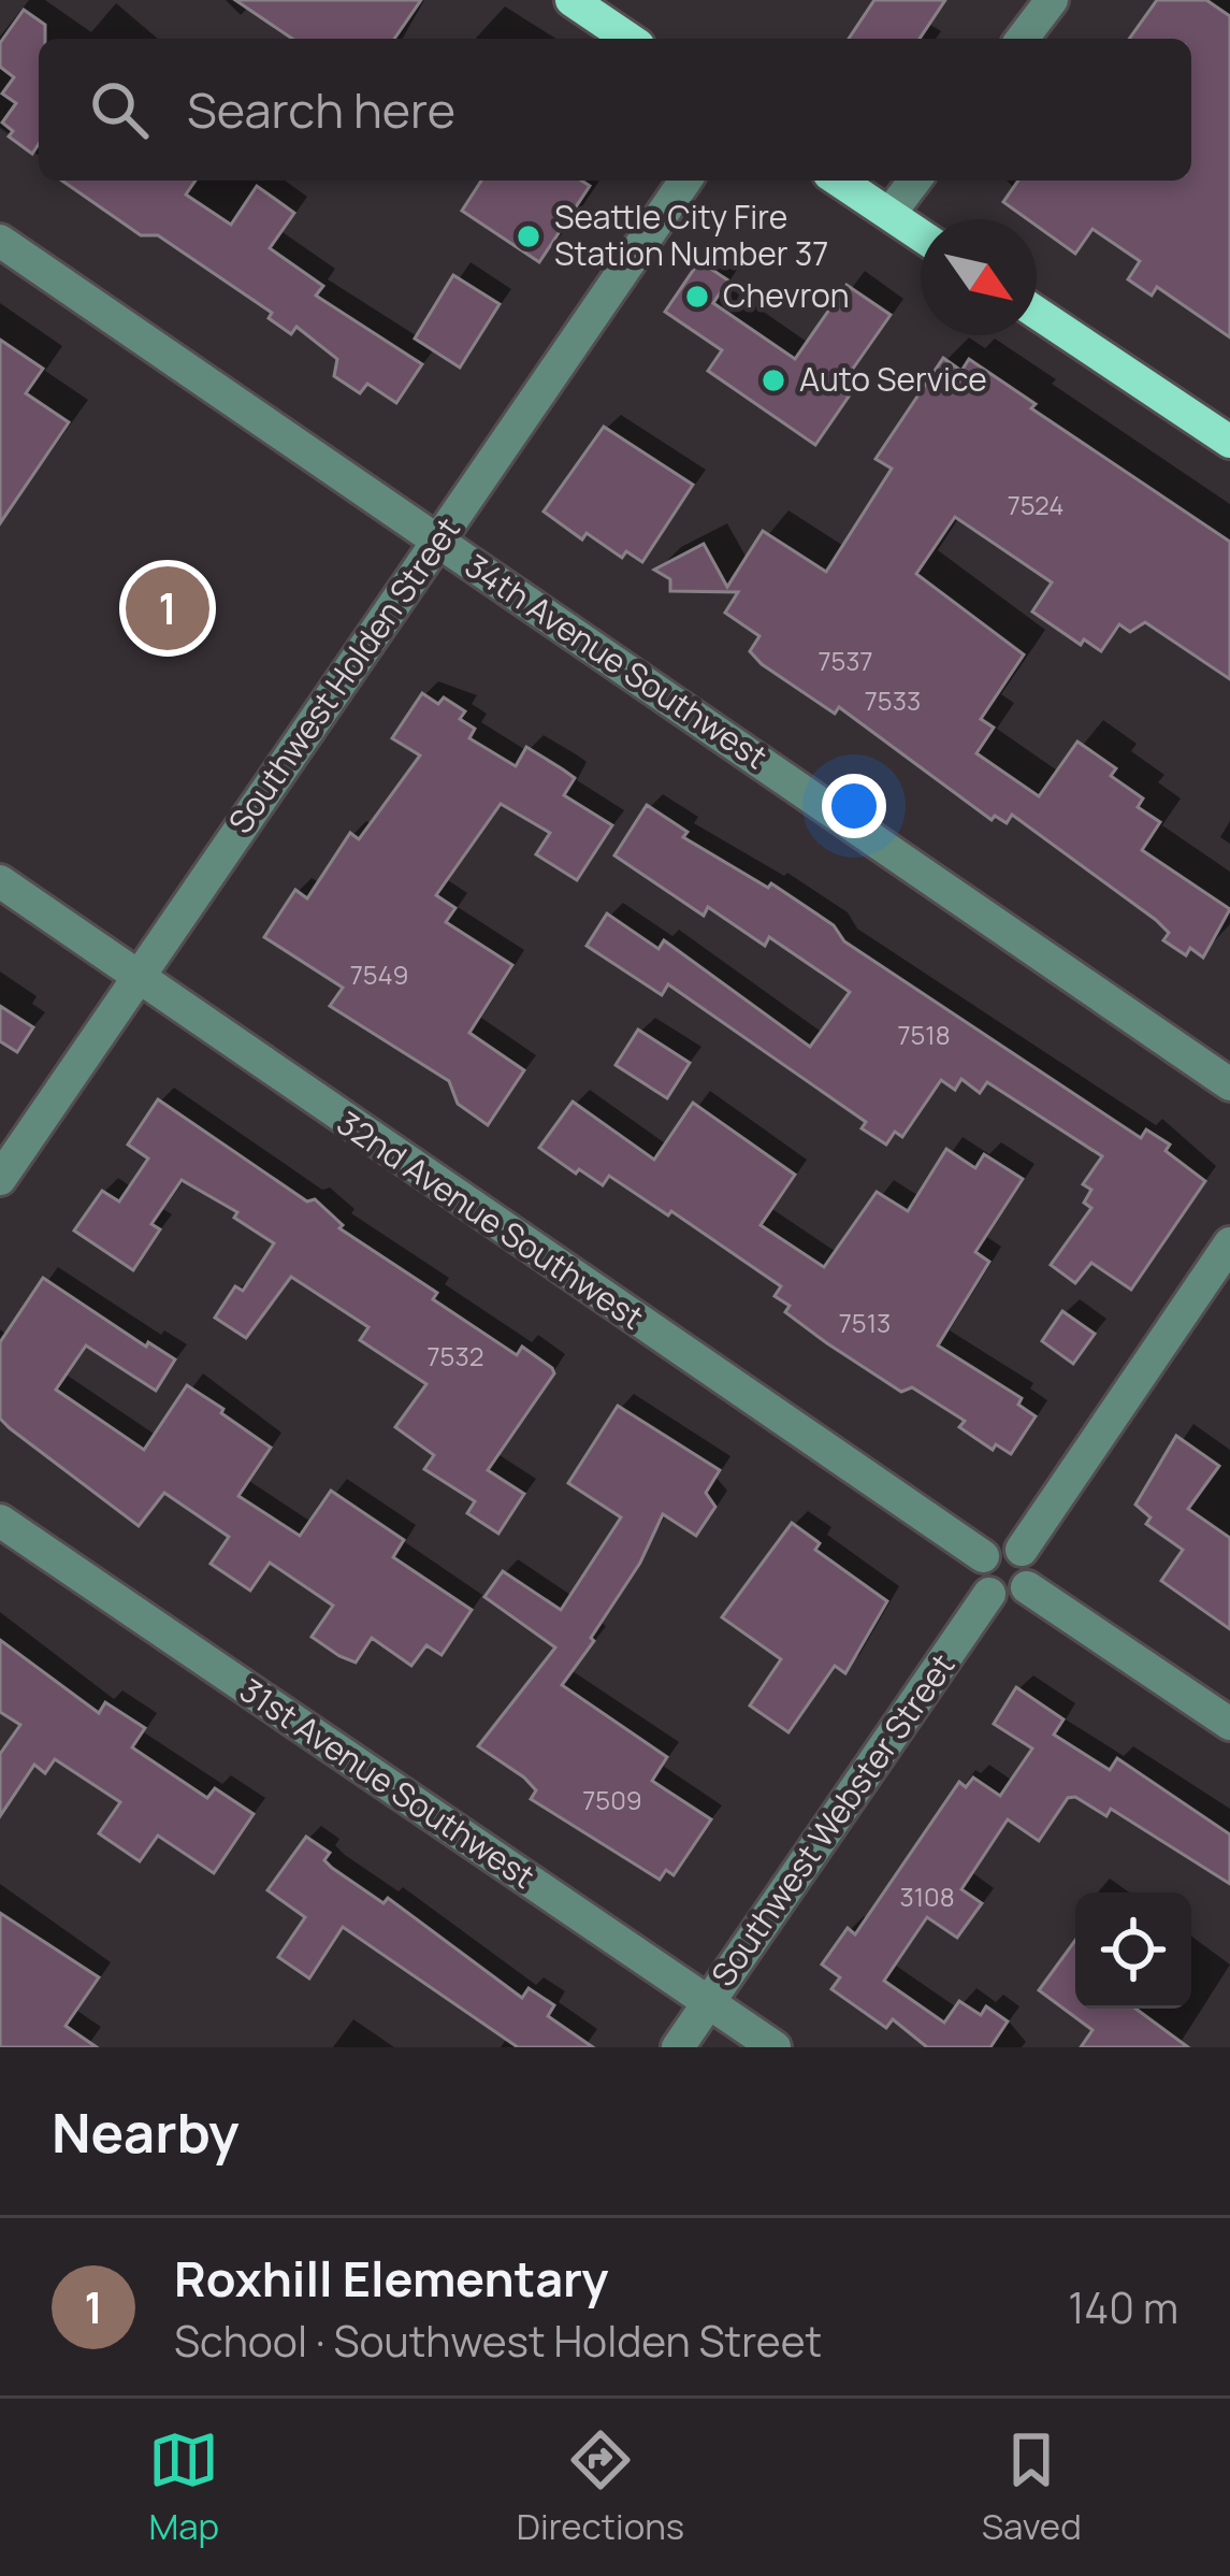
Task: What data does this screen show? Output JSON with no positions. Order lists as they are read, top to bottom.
{
  "streets": {
    "street": [
      "34th Avenue Southwest",
      "Southwest Holden Street",
      "32nd Avenue Southwest",
      "31st Avenue Southwest",
      "Southwest Webster Street"
    ]
  },
  "crossings": [
    ["34th Avenue Southwest", "Southwest Holden Street"],
    ["Southwest Holden Street", "32nd Avenue Southwest"],
    ["32nd Avenue Southwest", "Southwest Webster Street"],
    ["31st Avenue Southwest", "Southwest Webster Street"]
  ],
  "places": ["Seattle City Fire Station Number 37", "Chevron", "Auto Service"],
  "house_numbers": [
    "7524",
    "7537",
    "7533",
    "7549",
    "7518",
    "7513",
    "7532",
    "7509",
    "3108"
  ],
  "north": "bottom right",
  "page": {
    "search": "Search here",
    "pins": "1",
    "heading": "Nearby",
    "list": [
      {
        "mark": "1",
        "name": "Roxhill Elementary",
        "note": "School · Southwest Holden Street",
        "value": "140 m"
      }
    ],
    "nav": ["Map", "Directions", "Saved"]
  }
}
